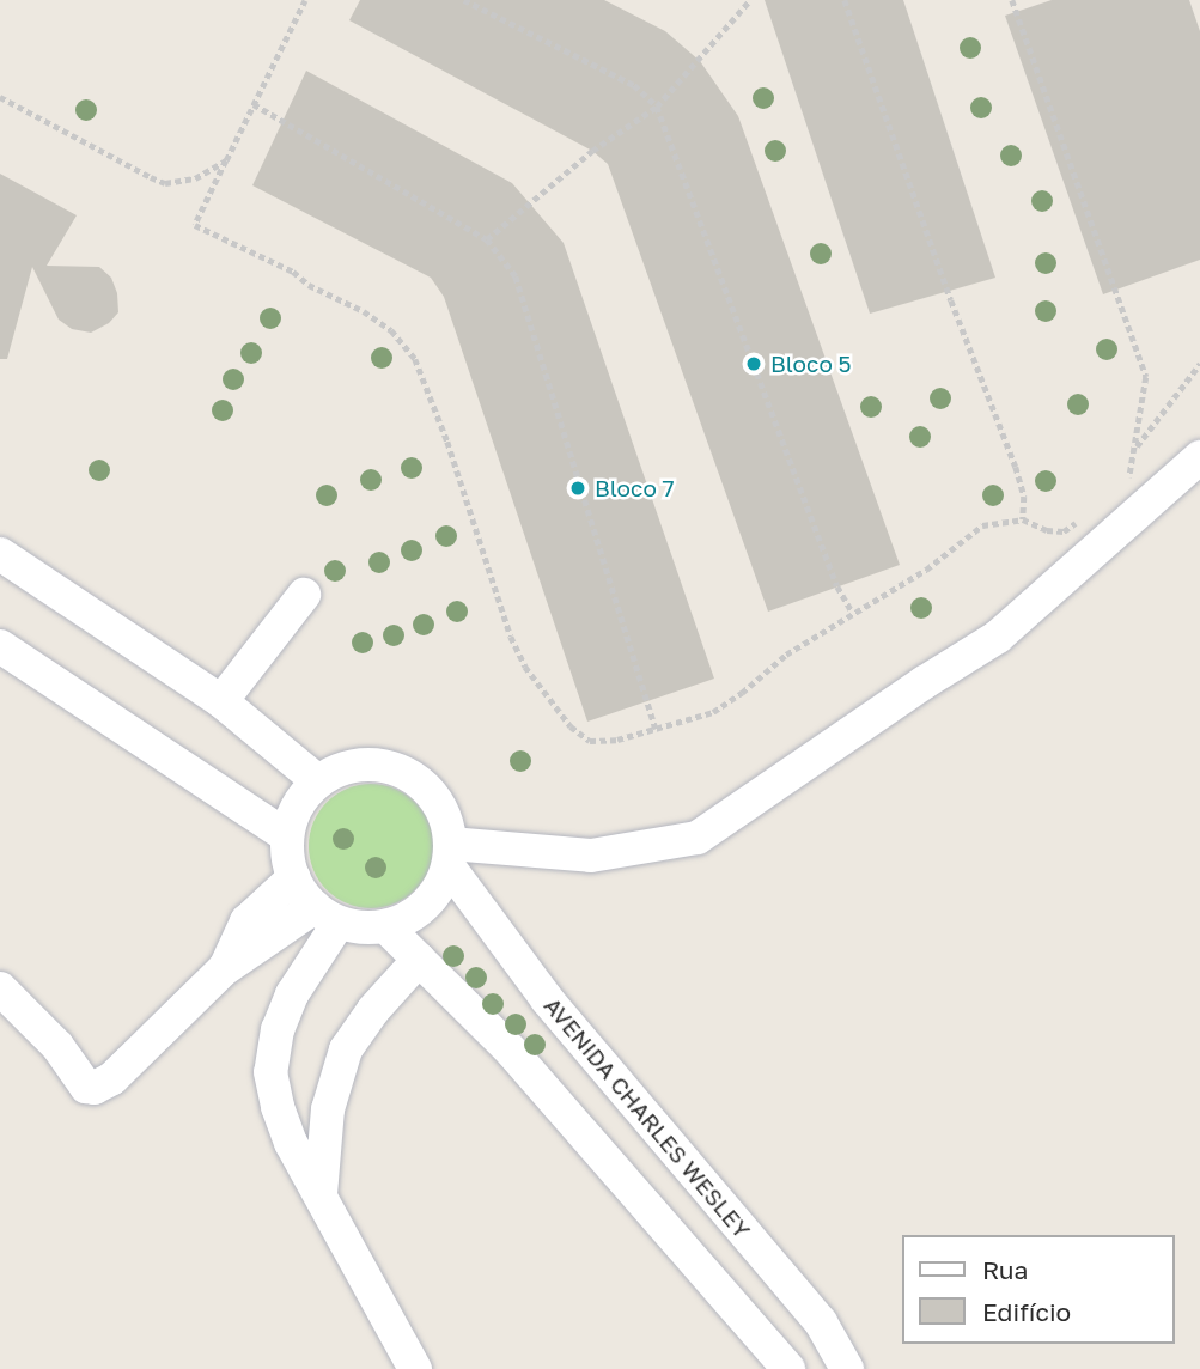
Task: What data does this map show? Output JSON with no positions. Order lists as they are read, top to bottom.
{
  "streets": {
    "street": ["AVENIDA CHARLES WESLEY"]
  },
  "places": ["Bloco 5", "Bloco 7"],
  "legend": ["Rua", "Edifício"]
}
